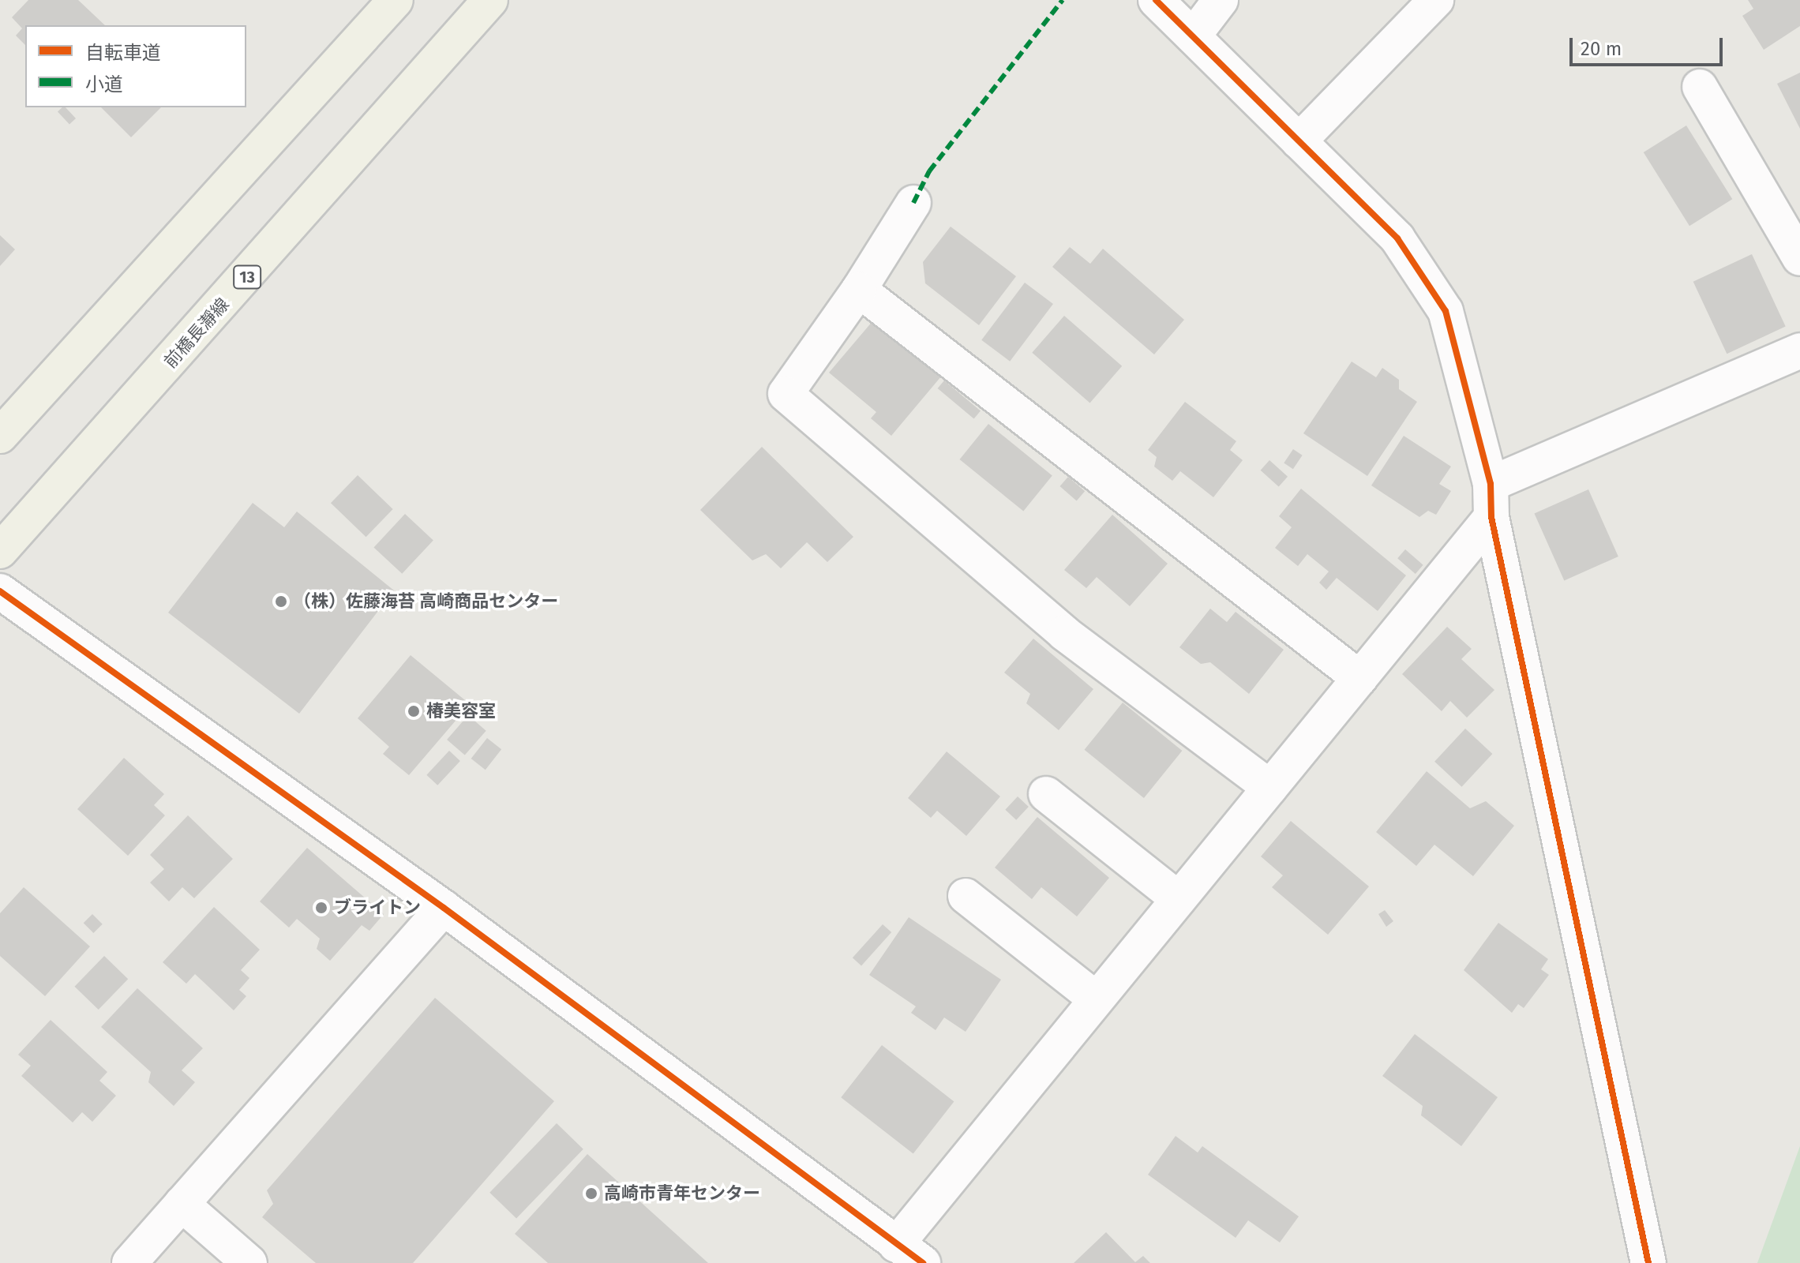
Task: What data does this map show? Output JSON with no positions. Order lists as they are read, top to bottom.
{
  "streets": {
    "main road": ["13", "前橋長瀞線"]
  },
  "places": [
    "（株）佐藤海苔 高崎商品センター",
    "椿美容室",
    "ブライトン",
    "高崎市青年センター"
  ],
  "legend": ["自転車道", "小道"],
  "scale_bar": "20 m"
}
